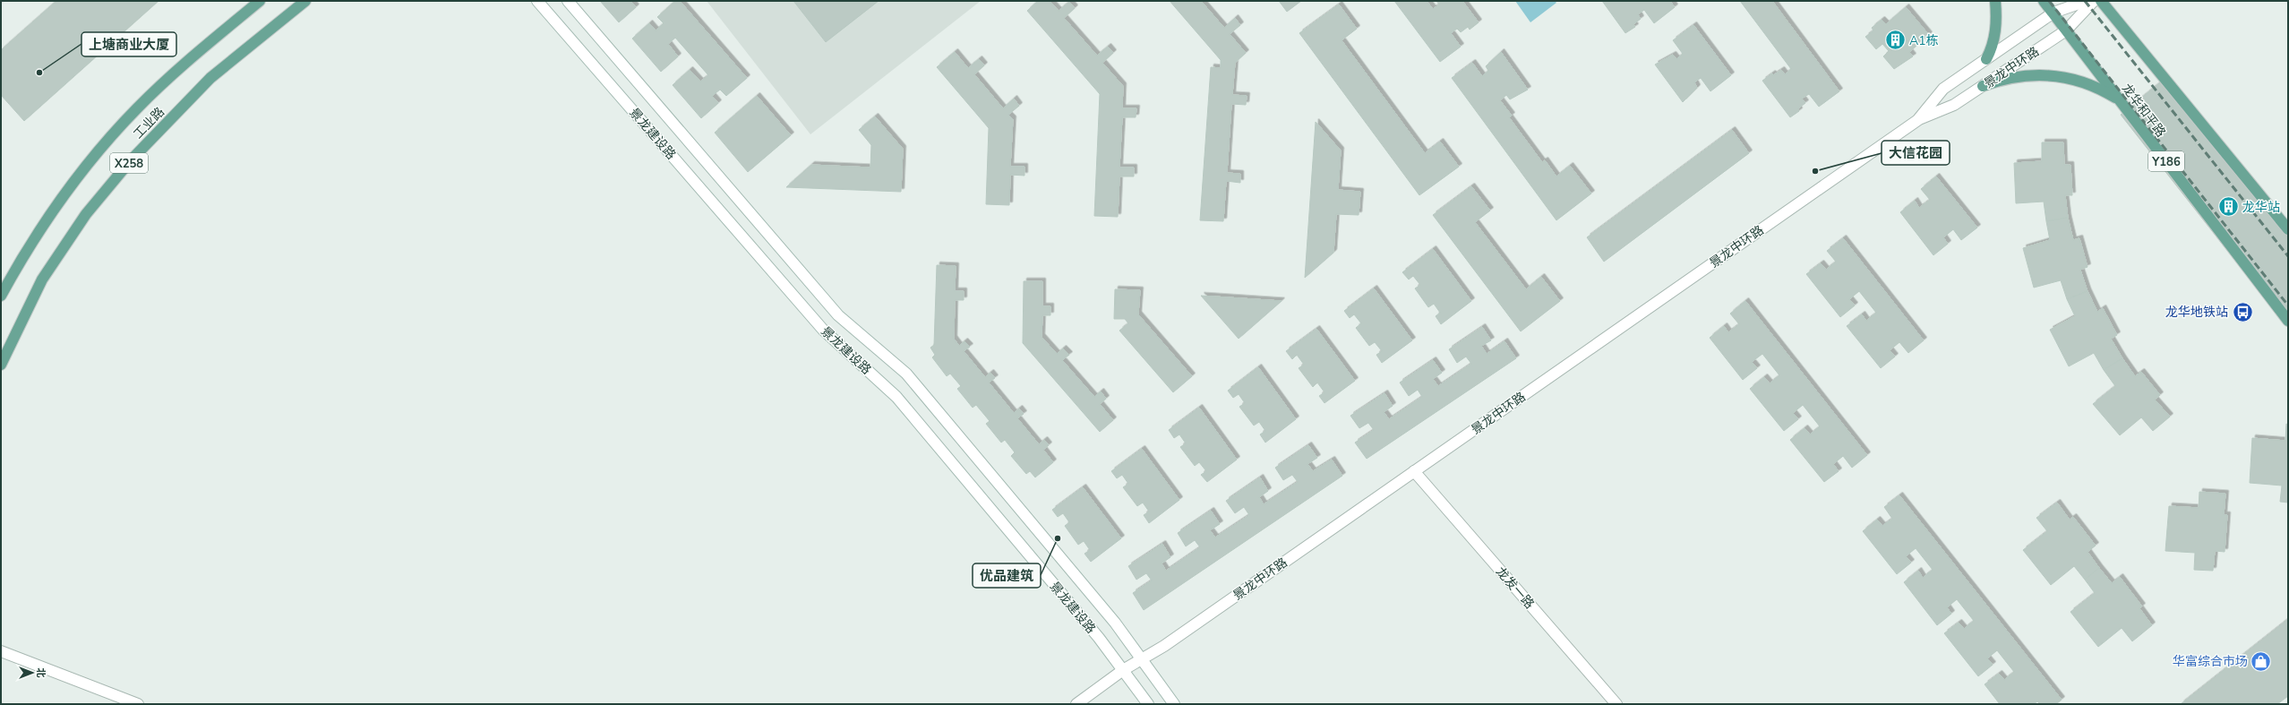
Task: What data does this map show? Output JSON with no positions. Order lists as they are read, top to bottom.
{
  "streets": {
    "main road": [
      "龙华和平路",
      "工业路",
      "Y186",
      "X258"
    ],
    "street": ["景龙中环路", "景龙建设路", "龙发一路"]
  },
  "crossings": [
    ["景龙中环路", "龙华和平路"],
    ["景龙中环路", "景龙建设路"],
    ["景龙中环路", "龙发一路"]
  ],
  "places": {
    "building": ["A1栋", "龙华站"],
    "other": ["上塘商业大厦", "大信花园", "优品建筑"],
    "bus stop": ["龙华地铁站"],
    "shop": ["华富综合市场"]
  },
  "north": "right"
}
